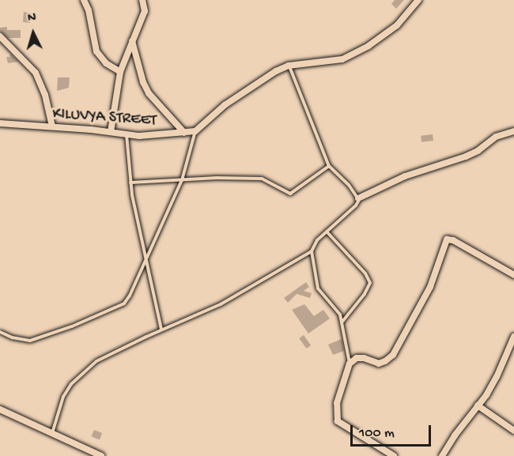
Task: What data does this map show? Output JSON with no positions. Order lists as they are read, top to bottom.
{
  "streets": {
    "street": ["KILUVYA STREET"]
  },
  "scale_bar": "100 m",
  "north": "top"
}
